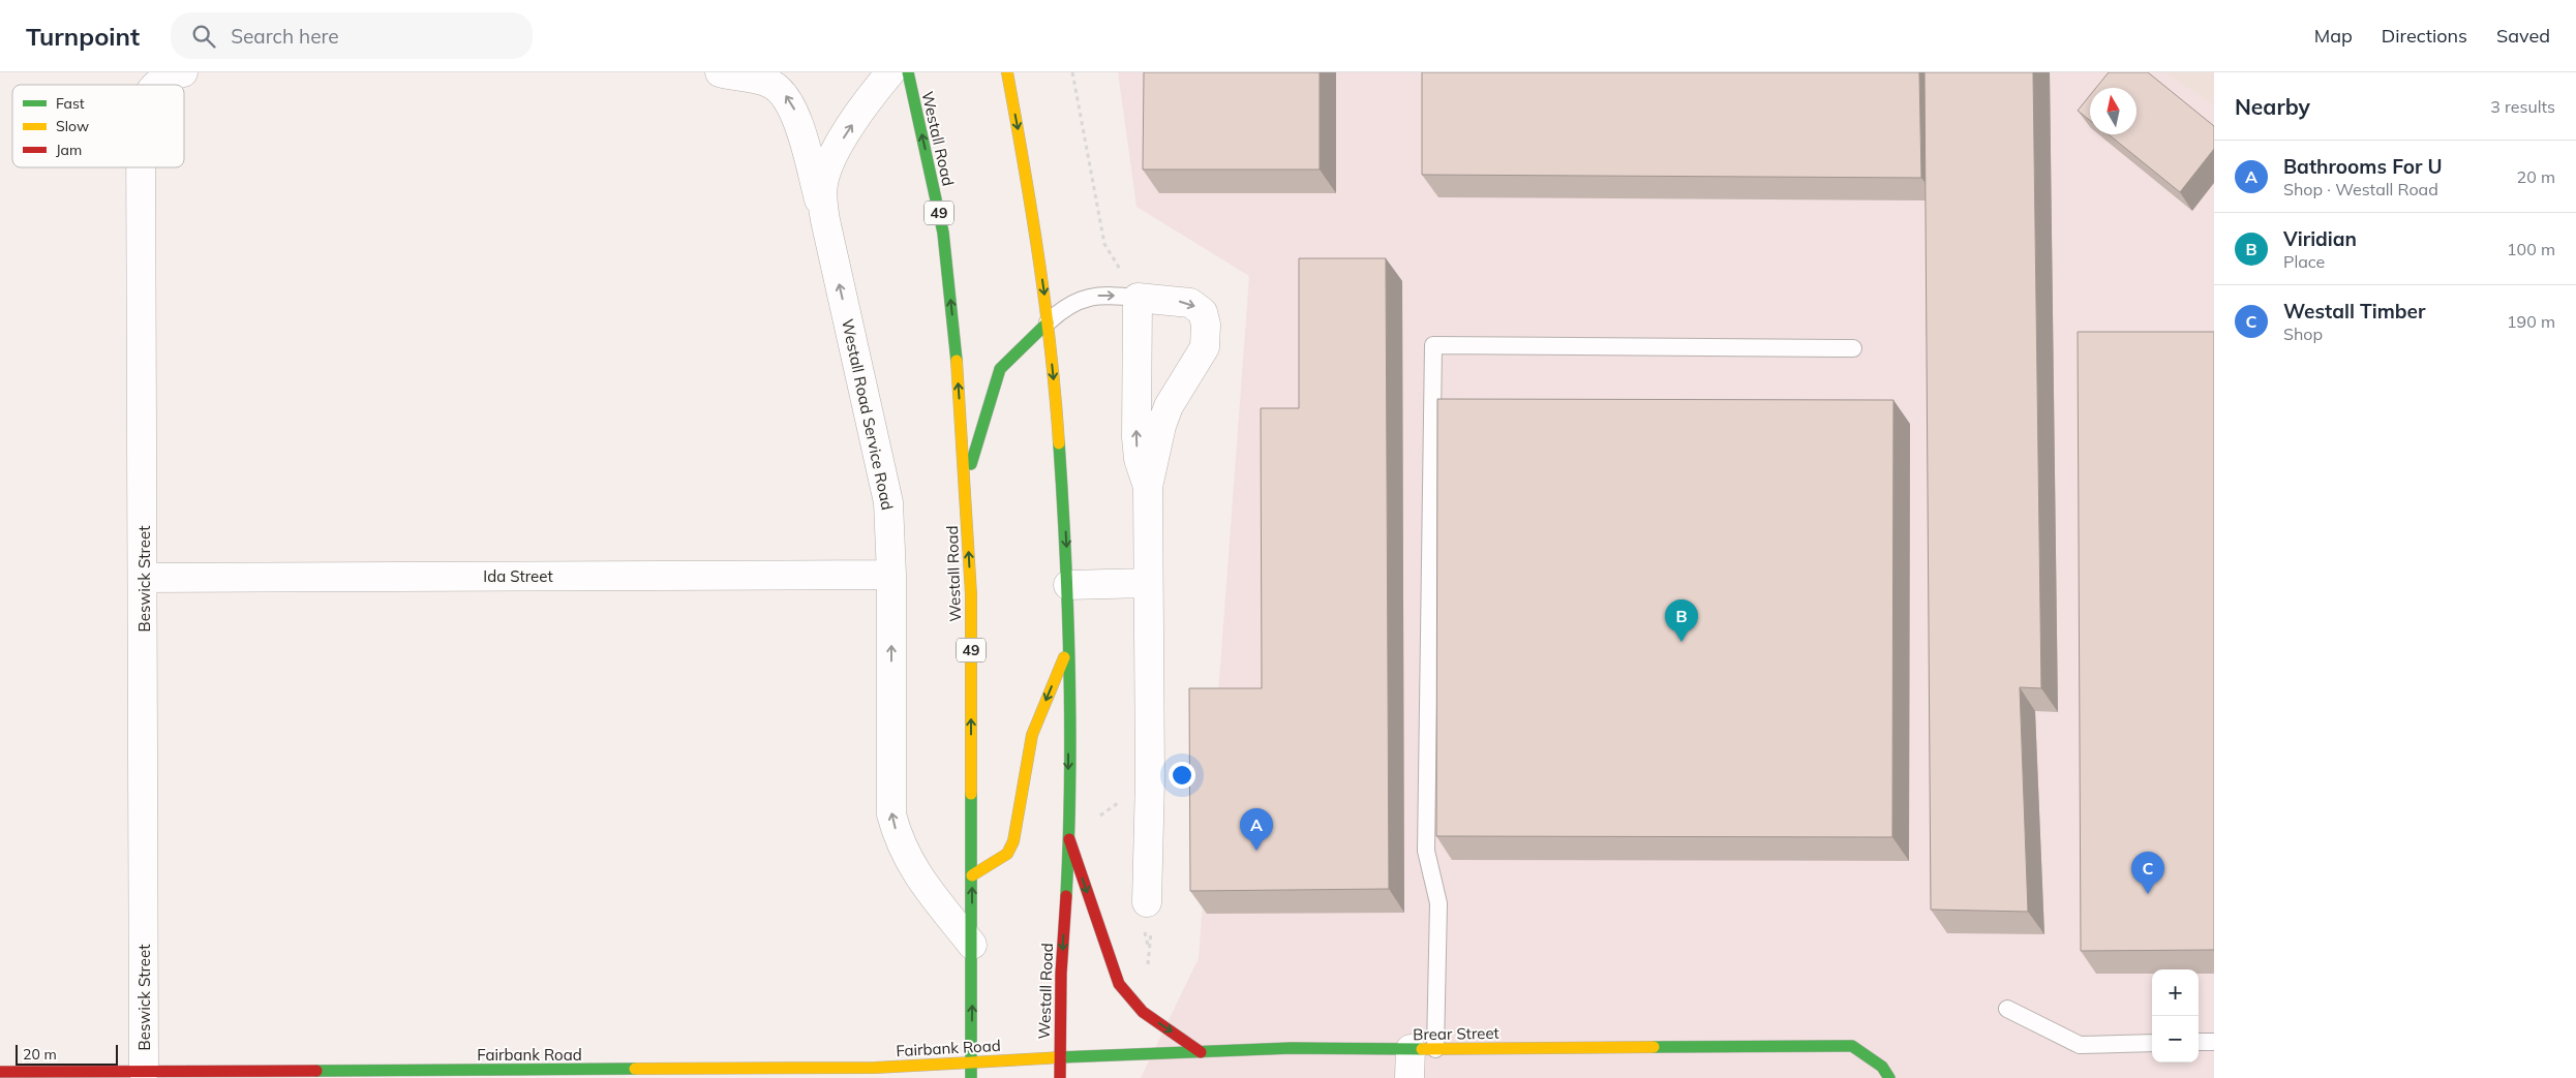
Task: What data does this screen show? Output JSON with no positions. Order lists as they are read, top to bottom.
{
  "streets": {
    "main road": [
      "Westall Road",
      "49",
      "Brear Street",
      "Fairbank Road"
    ],
    "street": ["Westall Road Service Road", "Ida Street", "Beswick Street"]
  },
  "crossings": [
    ["Westall Road", "Westall Road Service Road"],
    ["Westall Road", "Brear Street"],
    ["Westall Road", "Fairbank Road"],
    ["Westall Road Service Road", "Ida Street"],
    ["Ida Street", "Beswick Street"],
    ["Beswick Street", "Fairbank Road"],
    ["Brear Street", "Fairbank Road"]
  ],
  "one_way": ["Westall Road Service Road"],
  "legend": ["Fast", "Slow", "Jam"],
  "scale_bar": "20 m",
  "north": "top",
  "page": {
    "header": "Turnpoint",
    "search": "Search here",
    "nav": ["Map", "Directions", "Saved"],
    "heading": ["Nearby", "3 results"],
    "list": [
      {
        "mark": "A",
        "name": "Bathrooms For U",
        "note": "Shop · Westall Road",
        "value": "20 m"
      },
      {
        "mark": "B",
        "name": "Viridian",
        "note": "Place",
        "value": "100 m"
      },
      {
        "mark": "C",
        "name": "Westall Timber",
        "note": "Shop",
        "value": "190 m"
      }
    ],
    "pins": ["B", "A", "C"],
    "map_buttons": ["+", "−"],
    "scale": "20 m"
  }
}
